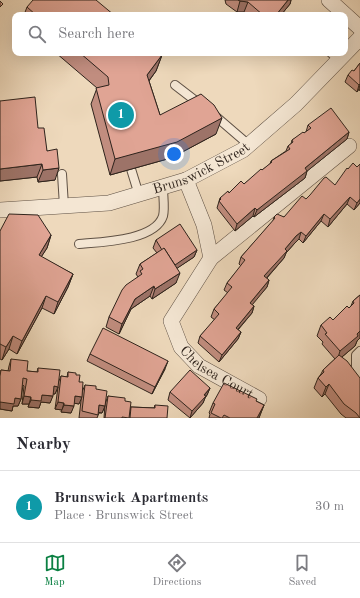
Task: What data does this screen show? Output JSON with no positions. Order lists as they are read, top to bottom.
{
  "streets": {
    "street": ["Brunswick Street", "Chelsea Court"]
  },
  "page": {
    "search": "Search here",
    "pins": "1",
    "heading": "Nearby",
    "list": [
      {
        "mark": "1",
        "name": "Brunswick Apartments",
        "note": "Place · Brunswick Street",
        "value": "30 m"
      }
    ],
    "nav": ["Map", "Directions", "Saved"]
  }
}
